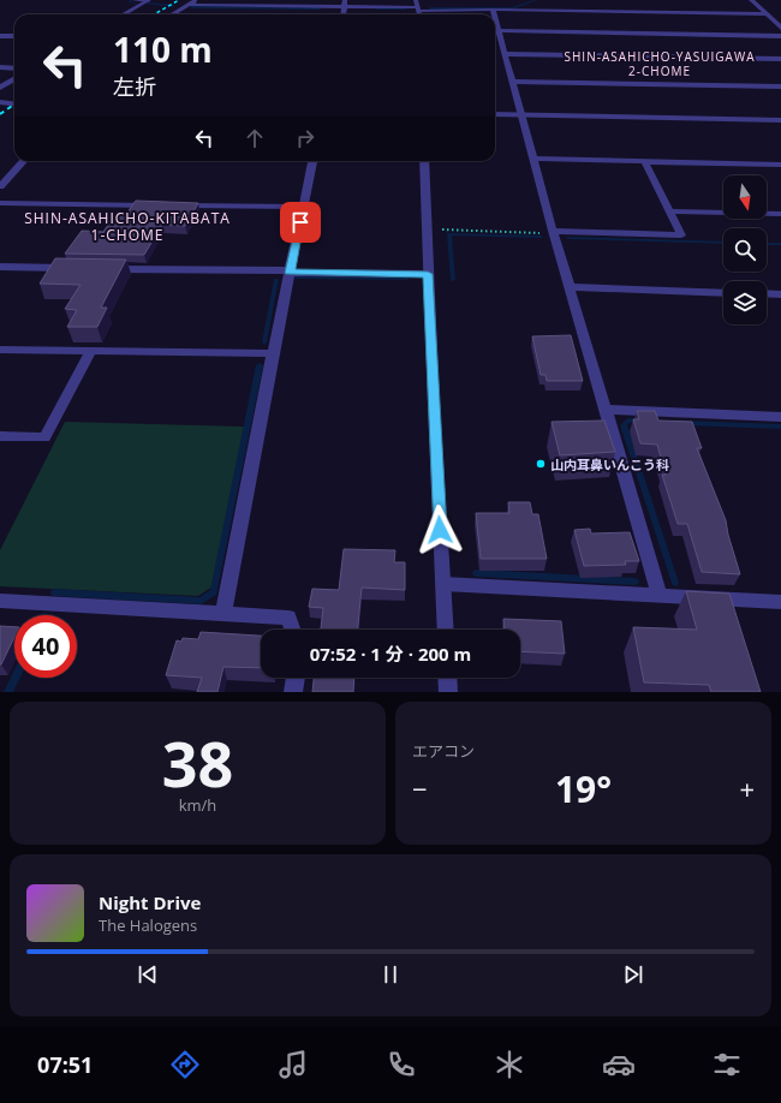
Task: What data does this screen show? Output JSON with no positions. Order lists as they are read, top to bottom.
{
  "districts": ["SHIN-ASAHICHO-YASUIGAWA 2-CHOME", "SHIN-ASAHICHO-KITABATA 1-CHOME"],
  "places": ["山内耳鼻いんこう科"],
  "north": "bottom",
  "page": {
    "turn": ["110 m", "左折"],
    "limit": "40",
    "trip": "07:52 · 1 分 · 200 m",
    "tile": [
      ["38", "km/h"],
      "エアコン"
    ],
    "heat": ["−", "19°", "+"],
    "song": ["Night Drive", "The Halogens"],
    "tabs": "07:51"
  }
}
